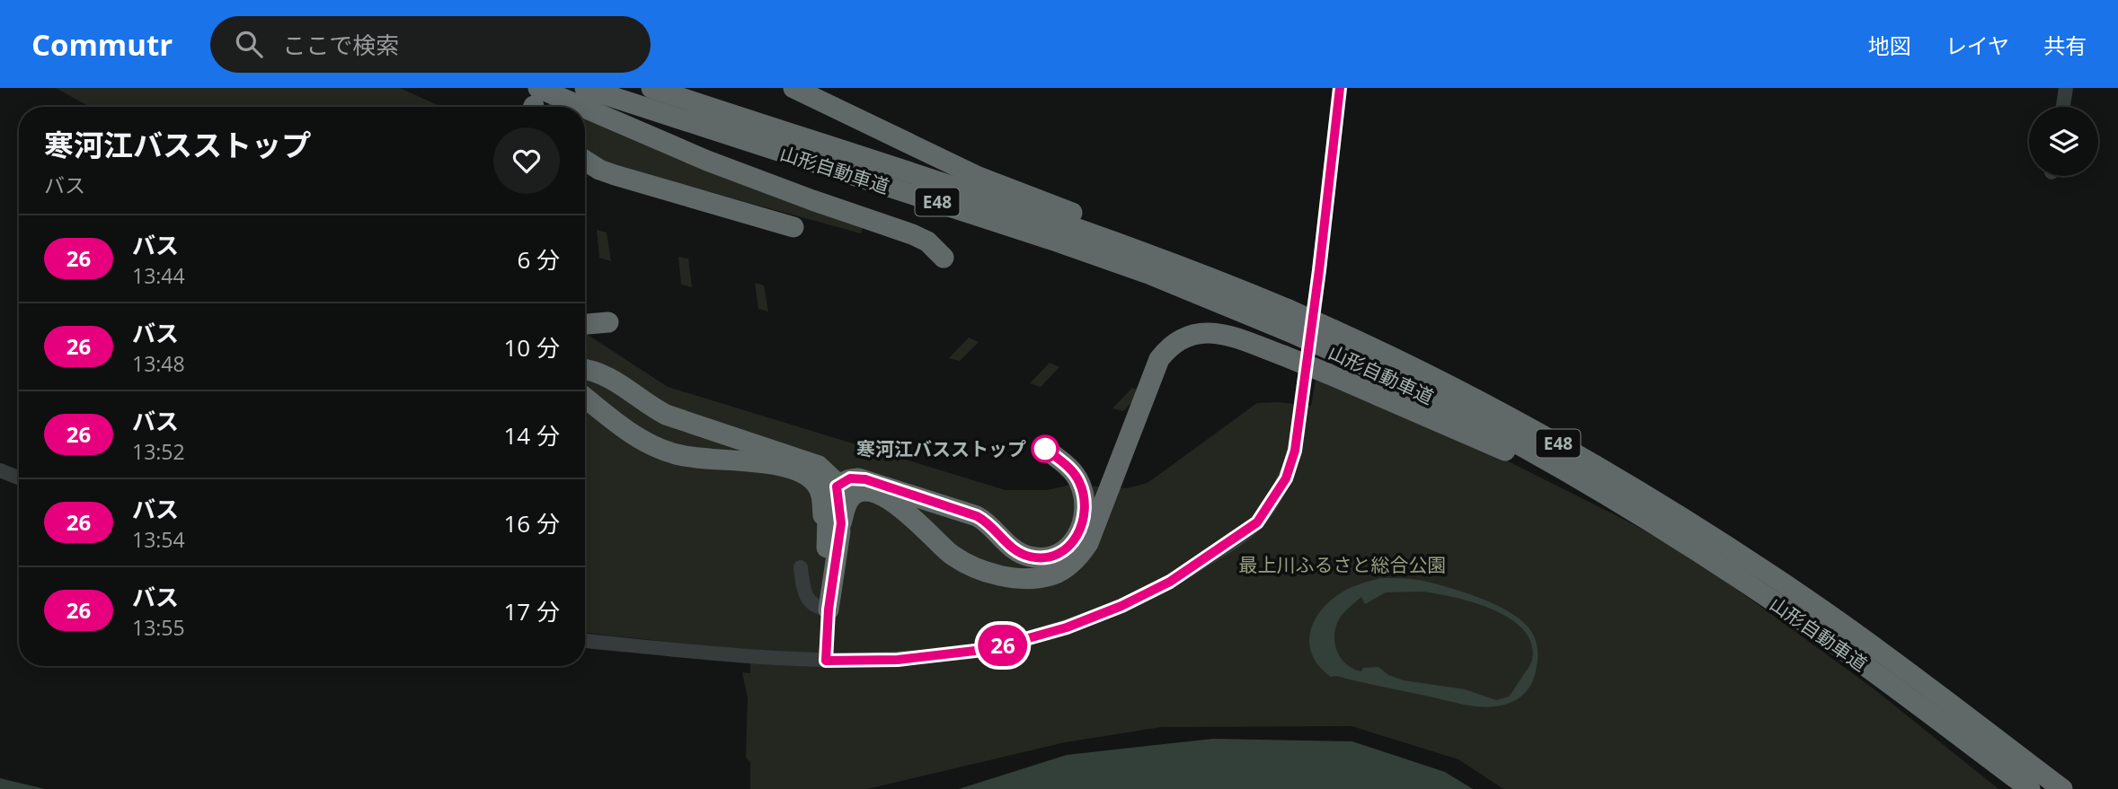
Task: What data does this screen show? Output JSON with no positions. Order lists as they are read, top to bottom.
{
  "streets": {
    "highway": ["山形自動車道", "E48"]
  },
  "parks": ["最上川ふるさと総合公園"],
  "places": ["寒河江バスストップ"],
  "lines": ["bus line 26"],
  "page": {
    "header": "Commutr",
    "search": "ここで検索",
    "nav": ["地図", "レイヤ", "共有"],
    "on_map": "26",
    "heading": ["寒河江バスストップ", "バス"],
    "list": [
      {
        "mark": "26",
        "name": "バス",
        "note": "13:44",
        "value": "6 分"
      },
      {
        "mark": "26",
        "name": "バス",
        "note": "13:48",
        "value": "10 分"
      },
      {
        "mark": "26",
        "name": "バス",
        "note": "13:52",
        "value": "14 分"
      },
      {
        "mark": "26",
        "name": "バス",
        "note": "13:54",
        "value": "16 分"
      },
      {
        "mark": "26",
        "name": "バス",
        "note": "13:55",
        "value": "17 分"
      }
    ]
  }
}
